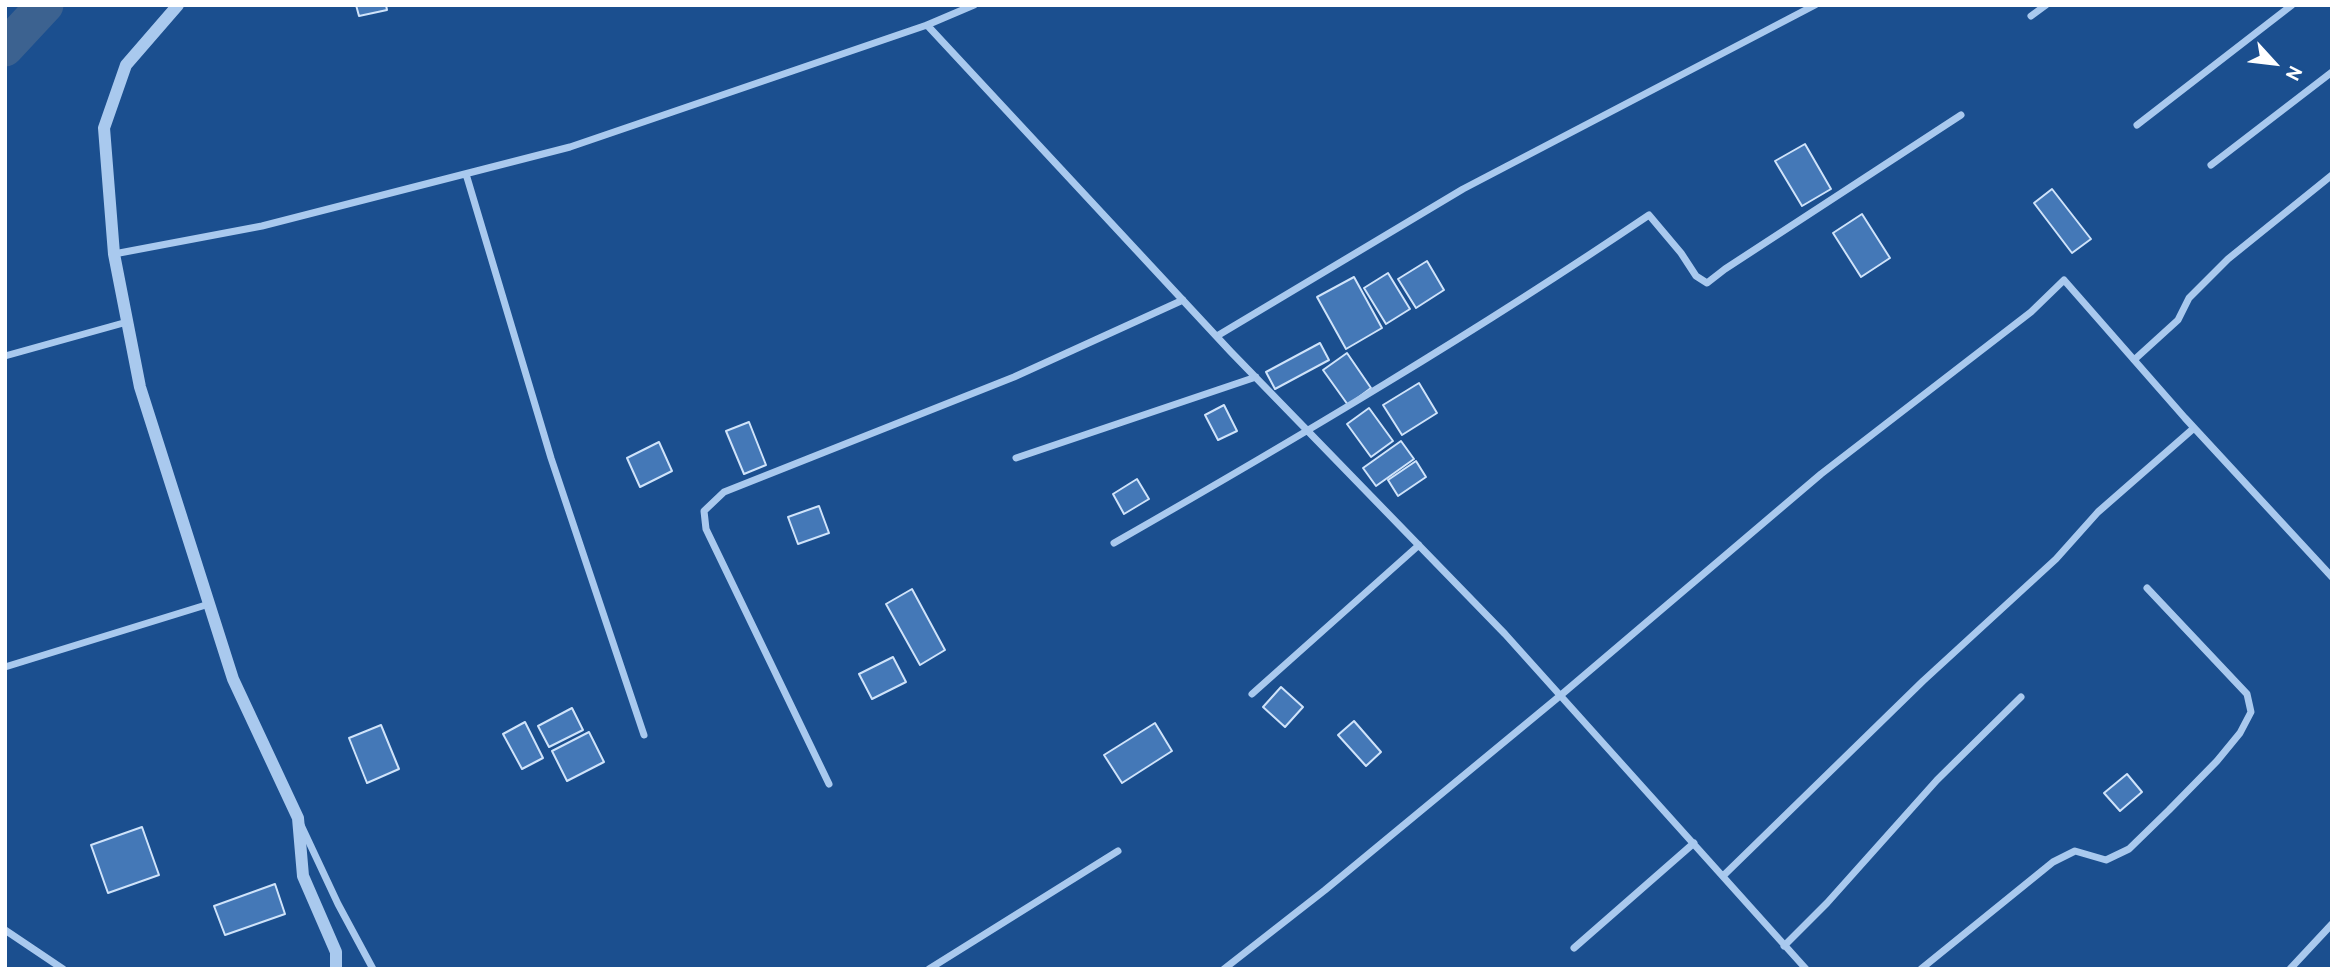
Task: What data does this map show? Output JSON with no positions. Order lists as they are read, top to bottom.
{
  "north": "bottom right"
}
